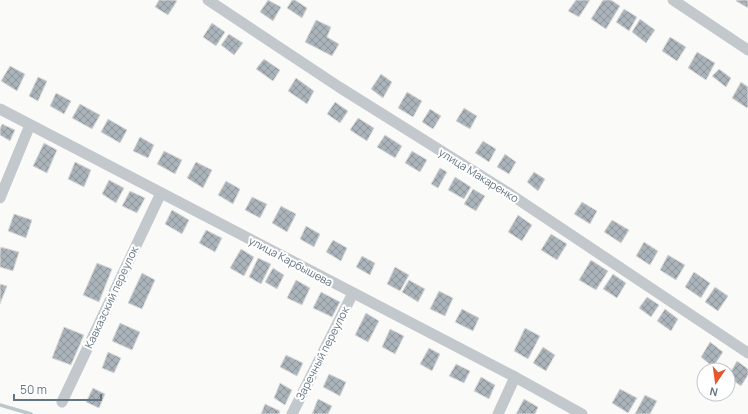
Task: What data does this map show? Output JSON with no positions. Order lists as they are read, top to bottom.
{
  "streets": {
    "street": [
      "улица Макаренко",
      "улица Карбышева",
      "Кавказский переулок",
      "Заречный переулок"
    ]
  },
  "crossings": [
    ["улица Карбышева", "Кавказский переулок"],
    ["улица Карбышева", "Заречный переулок"]
  ],
  "scale_bar": "50 m",
  "north": "bottom"
}
